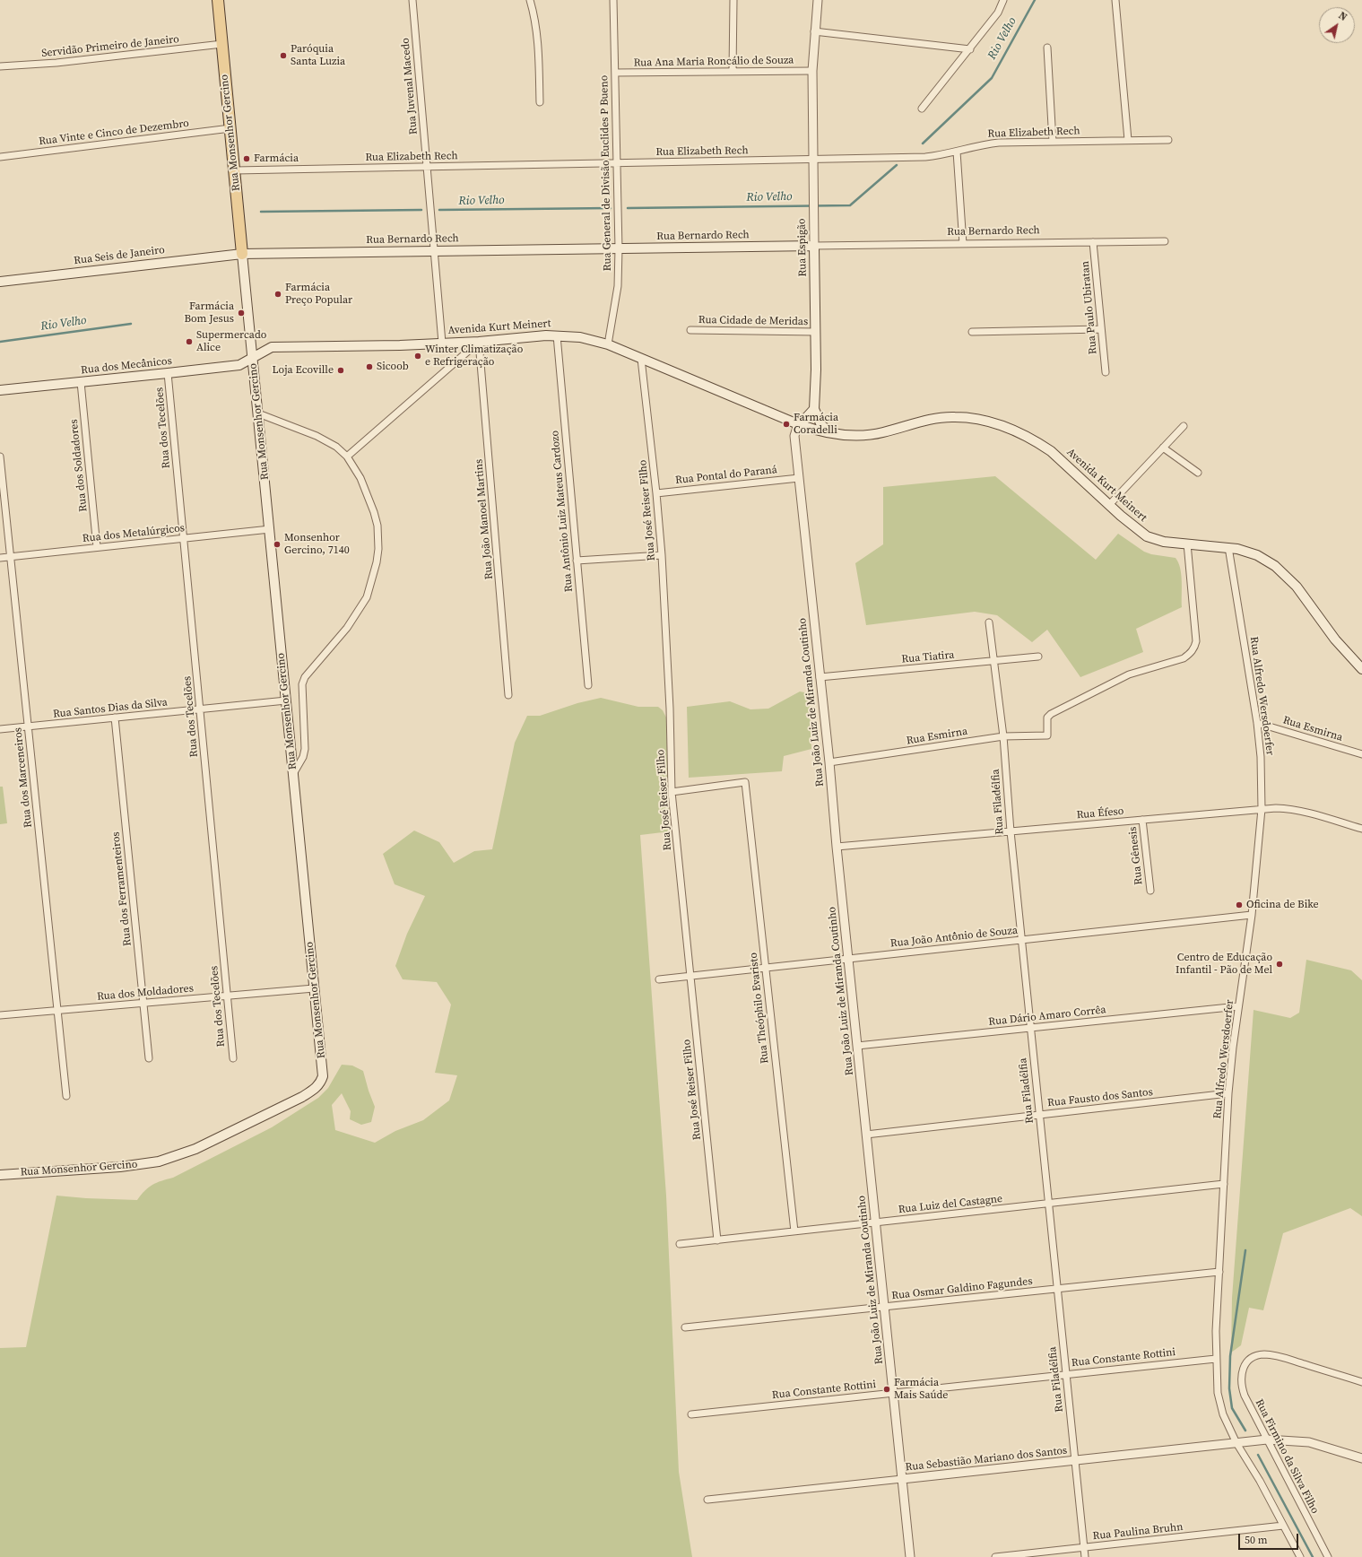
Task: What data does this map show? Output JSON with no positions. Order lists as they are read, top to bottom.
{
  "streets": {
    "main road": [
      "Rua Monsenhor Gercino",
      "Rua Bernardo Rech",
      "Rua Espigão",
      "Rua Seis de Janeiro",
      "Avenida Kurt Meinert",
      "Rua dos Mecânicos"
    ],
    "street": [
      "Servidão Primeiro de Janeiro",
      "Rua Ana Maria Roncálio de Souza",
      "Rua Juvenal Macedo",
      "Rua Vinte e Cinco de Dezembro",
      "Rua Elizabeth Rech",
      "Rua General de Divisão Euclides P Bueno",
      "Rua Paulo Ubiratan",
      "Rua Cidade de Meridas",
      "Rua dos Tecelões",
      "Rua dos Soldadores",
      "Rua Pontal do Paraná",
      "Rua José Reiser Filho",
      "Rua Antônio Luiz Mateus Cardozo",
      "Rua João Manoel Martins",
      "Rua dos Metalúrgicos",
      "Rua Tiatira",
      "Rua Alfredo Wersdoerfer",
      "Rua João Luiz de Miranda Coutinho",
      "Rua Santos Dias da Silva",
      "Rua Esmirna",
      "Rua dos Marceneiros",
      "Rua Filadélfia",
      "Rua Éfeso",
      "Rua Gênesis",
      "Rua dos Ferramenteiros",
      "Rua João Antônio de Souza",
      "Rua dos Moldadores",
      "Rua Theóphilo Evaristo",
      "Rua Dário Amaro Corrêa",
      "Rua Fausto dos Santos",
      "Rua Luiz del Castagne",
      "Rua Osmar Galdino Fagundes",
      "Rua Constante Rottini",
      "Rua Firmino da Silva Filho",
      "Rua Sebastião Mariano dos Santos",
      "Rua Paulina Bruhn"
    ]
  },
  "crossings": [
    ["Servidão Primeiro de Janeiro", "Rua Monsenhor Gercino"],
    ["Rua Ana Maria Roncálio de Souza", "Rua General de Divisão Euclides P Bueno"],
    ["Rua Ana Maria Roncálio de Souza", "Rua Espigão"],
    ["Rua Juvenal Macedo", "Rua Elizabeth Rech"],
    ["Rua Juvenal Macedo", "Rua Bernardo Rech"],
    ["Rua Juvenal Macedo", "Avenida Kurt Meinert"],
    ["Rua Vinte e Cinco de Dezembro", "Rua Monsenhor Gercino"],
    ["Rua Monsenhor Gercino", "Rua Elizabeth Rech"],
    ["Rua Monsenhor Gercino", "Rua Bernardo Rech"],
    ["Rua Monsenhor Gercino", "Rua Seis de Janeiro"],
    ["Rua Monsenhor Gercino", "Avenida Kurt Meinert"],
    ["Rua Monsenhor Gercino", "Rua dos Mecânicos"],
    ["Rua Monsenhor Gercino", "Rua dos Metalúrgicos"],
    ["Rua Monsenhor Gercino", "Rua Santos Dias da Silva"],
    ["Rua Monsenhor Gercino", "Rua dos Moldadores"],
    ["Rua Elizabeth Rech", "Rua General de Divisão Euclides P Bueno"],
    ["Rua Elizabeth Rech", "Rua Espigão"],
    ["Rua General de Divisão Euclides P Bueno", "Rua Bernardo Rech"],
    ["Rua General de Divisão Euclides P Bueno", "Avenida Kurt Meinert"],
    ["Rua Bernardo Rech", "Rua Espigão"],
    ["Rua Bernardo Rech", "Rua Seis de Janeiro"],
    ["Rua Bernardo Rech", "Rua Paulo Ubiratan"],
    ["Rua Espigão", "Rua Cidade de Meridas"],
    ["Avenida Kurt Meinert", "Rua dos Mecânicos"],
    ["Avenida Kurt Meinert", "Rua José Reiser Filho"],
    ["Avenida Kurt Meinert", "Rua Antônio Luiz Mateus Cardozo"],
    ["Avenida Kurt Meinert", "Rua João Manoel Martins"],
    ["Avenida Kurt Meinert", "Rua Alfredo Wersdoerfer"],
    ["Avenida Kurt Meinert", "Rua João Luiz de Miranda Coutinho"],
    ["Avenida Kurt Meinert", "Rua Esmirna"],
    ["Rua dos Mecânicos", "Rua dos Tecelões"],
    ["Rua dos Mecânicos", "Rua dos Soldadores"],
    ["Rua dos Tecelões", "Rua dos Metalúrgicos"],
    ["Rua dos Tecelões", "Rua Santos Dias da Silva"],
    ["Rua dos Tecelões", "Rua dos Moldadores"],
    ["Rua dos Soldadores", "Rua dos Metalúrgicos"],
    ["Rua Pontal do Paraná", "Rua José Reiser Filho"],
    ["Rua Pontal do Paraná", "Rua João Luiz de Miranda Coutinho"],
    ["Rua José Reiser Filho", "Rua João Antônio de Souza"],
    ["Rua José Reiser Filho", "Rua Theóphilo Evaristo"],
    ["Rua José Reiser Filho", "Rua Luiz del Castagne"],
    ["Rua dos Metalúrgicos", "Rua dos Marceneiros"],
    ["Rua Tiatira", "Rua João Luiz de Miranda Coutinho"],
    ["Rua Tiatira", "Rua Filadélfia"],
    ["Rua Alfredo Wersdoerfer", "Rua Esmirna"],
    ["Rua Alfredo Wersdoerfer", "Rua Éfeso"],
    ["Rua Alfredo Wersdoerfer", "Rua João Antônio de Souza"],
    ["Rua Alfredo Wersdoerfer", "Rua Dário Amaro Corrêa"],
    ["Rua Alfredo Wersdoerfer", "Rua Fausto dos Santos"],
    ["Rua Alfredo Wersdoerfer", "Rua Luiz del Castagne"],
    ["Rua Alfredo Wersdoerfer", "Rua Osmar Galdino Fagundes"],
    ["Rua Alfredo Wersdoerfer", "Rua Constante Rottini"],
    ["Rua Alfredo Wersdoerfer", "Rua Sebastião Mariano dos Santos"],
    ["Rua Alfredo Wersdoerfer", "Rua Paulina Bruhn"],
    ["Rua João Luiz de Miranda Coutinho", "Rua Esmirna"],
    ["Rua João Luiz de Miranda Coutinho", "Rua Éfeso"],
    ["Rua João Luiz de Miranda Coutinho", "Rua João Antônio de Souza"],
    ["Rua João Luiz de Miranda Coutinho", "Rua Dário Amaro Corrêa"],
    ["Rua João Luiz de Miranda Coutinho", "Rua Fausto dos Santos"],
    ["Rua João Luiz de Miranda Coutinho", "Rua Luiz del Castagne"],
    ["Rua João Luiz de Miranda Coutinho", "Rua Osmar Galdino Fagundes"],
    ["Rua João Luiz de Miranda Coutinho", "Rua Constante Rottini"],
    ["Rua João Luiz de Miranda Coutinho", "Rua Sebastião Mariano dos Santos"],
    ["Rua Santos Dias da Silva", "Rua dos Marceneiros"],
    ["Rua Santos Dias da Silva", "Rua dos Ferramenteiros"],
    ["Rua Esmirna", "Rua Filadélfia"],
    ["Rua dos Marceneiros", "Rua dos Moldadores"],
    ["Rua Filadélfia", "Rua Éfeso"],
    ["Rua Filadélfia", "Rua João Antônio de Souza"],
    ["Rua Filadélfia", "Rua Dário Amaro Corrêa"],
    ["Rua Filadélfia", "Rua Fausto dos Santos"],
    ["Rua Filadélfia", "Rua Luiz del Castagne"],
    ["Rua Filadélfia", "Rua Osmar Galdino Fagundes"],
    ["Rua Filadélfia", "Rua Constante Rottini"],
    ["Rua Filadélfia", "Rua Sebastião Mariano dos Santos"],
    ["Rua Filadélfia", "Rua Paulina Bruhn"],
    ["Rua Éfeso", "Rua Gênesis"],
    ["Rua dos Ferramenteiros", "Rua dos Moldadores"],
    ["Rua João Antônio de Souza", "Rua Theóphilo Evaristo"],
    ["Rua Theóphilo Evaristo", "Rua Luiz del Castagne"],
    ["Rua Firmino da Silva Filho", "Rua Sebastião Mariano dos Santos"]
  ],
  "water": ["Rio Velho"],
  "places": [
    "Paróquia Santa Luzia",
    "Farmácia",
    "Farmácia Preço Popular",
    "Farmácia Bom Jesus",
    "Supermercado Alice",
    "Winter Climatização e Refrigeração",
    "Sicoob",
    "Loja Ecoville",
    "Farmácia Coradelli",
    "Monsenhor Gercino, 7140",
    "Oficina de Bike",
    "Centro de Educação Infantil - Pão de Mel",
    "Farmácia Mais Saúde"
  ],
  "scale_bar": "50 m",
  "north": "top right"
}
